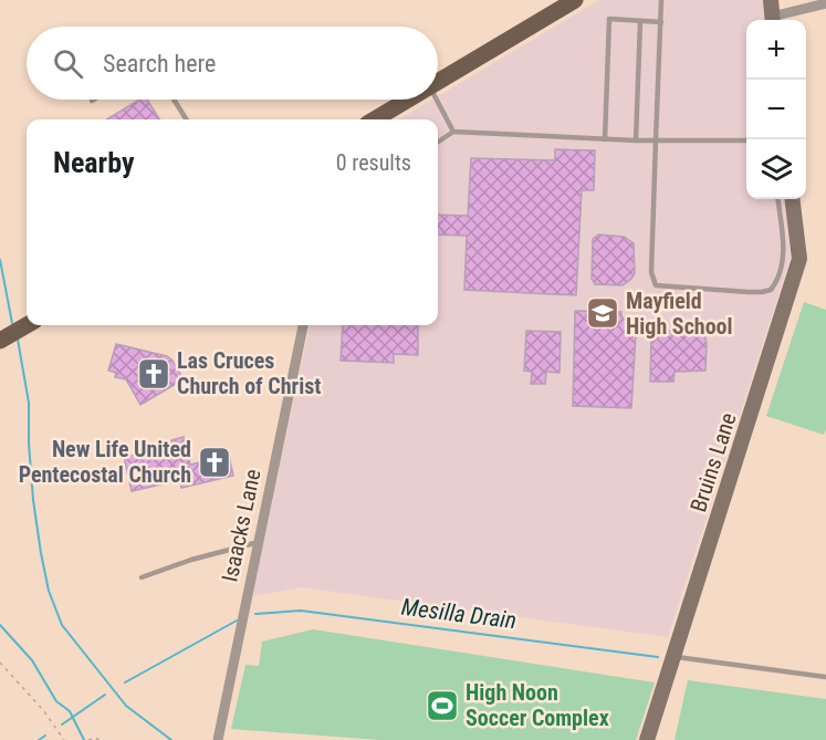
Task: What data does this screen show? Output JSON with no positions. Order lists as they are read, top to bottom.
{
  "streets": {
    "street": ["Bruins Lane", "Isaacks Lane"]
  },
  "water": ["Mesilla Drain"],
  "places": {
    "school or university": ["Mayfield High School"],
    "church": ["Las Cruces Church of Christ", "New Life United Pentecostal Church"],
    "sports": ["High Noon Soccer Complex"]
  },
  "page": {
    "map_buttons": ["+", "−"],
    "search": "Search here",
    "heading": ["Nearby", "0 results"]
  }
}
